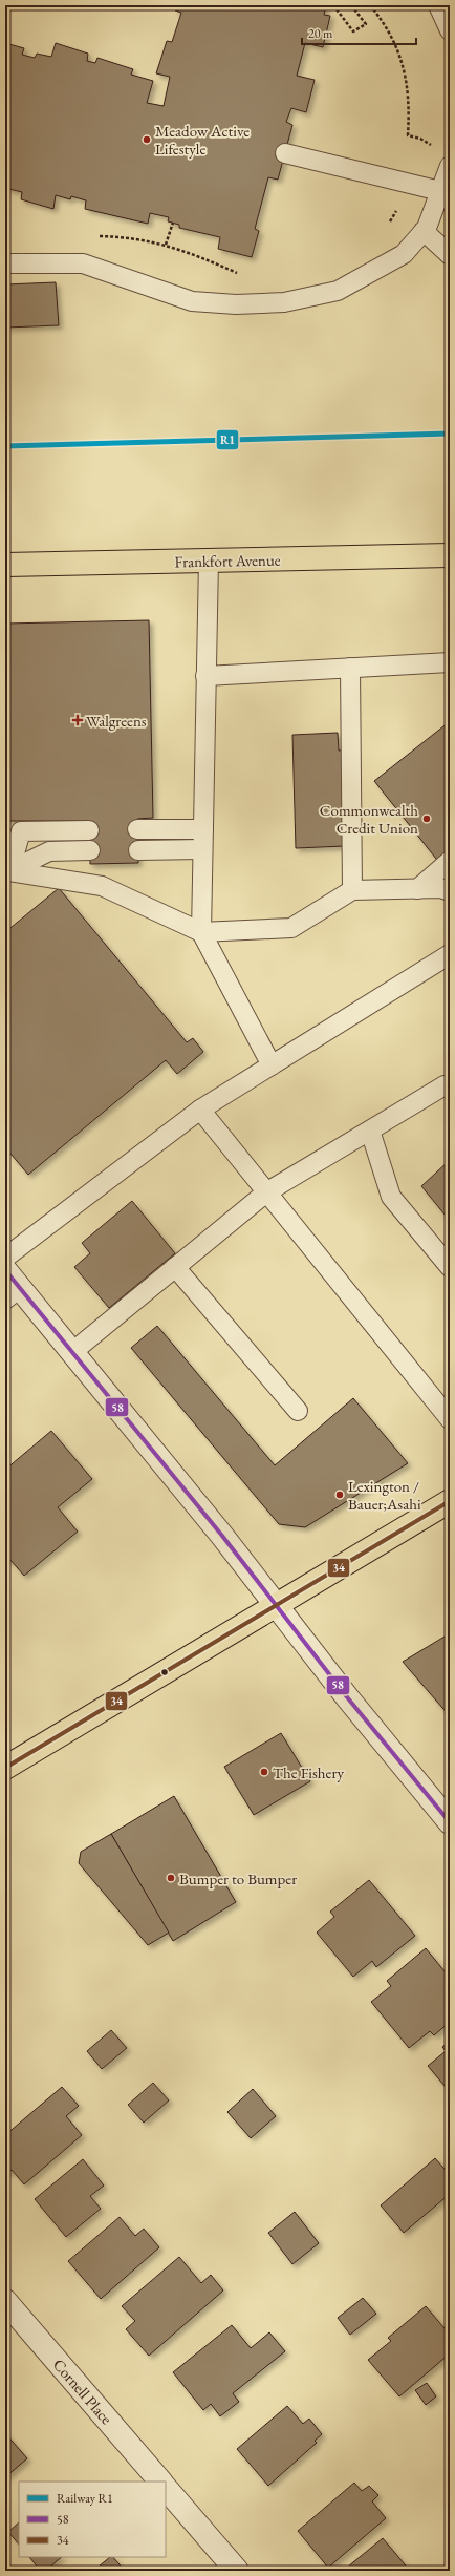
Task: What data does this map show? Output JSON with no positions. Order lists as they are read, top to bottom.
{
  "streets": {
    "main road": ["Frankfort Avenue"],
    "street": ["Cornell Place"]
  },
  "places": {
    "other": [
      "Meadow Active Lifestyle",
      "Commonwealth Credit Union",
      "Lexington / Bauer;Asahi",
      "The Fishery",
      "Bumper to Bumper"
    ],
    "health": ["Walgreens"]
  },
  "lines": ["rail line R1", "transit line 58", "transit line 34"],
  "legend": ["Railway R1", "58", "34"],
  "scale_bar": "20 m"
}
